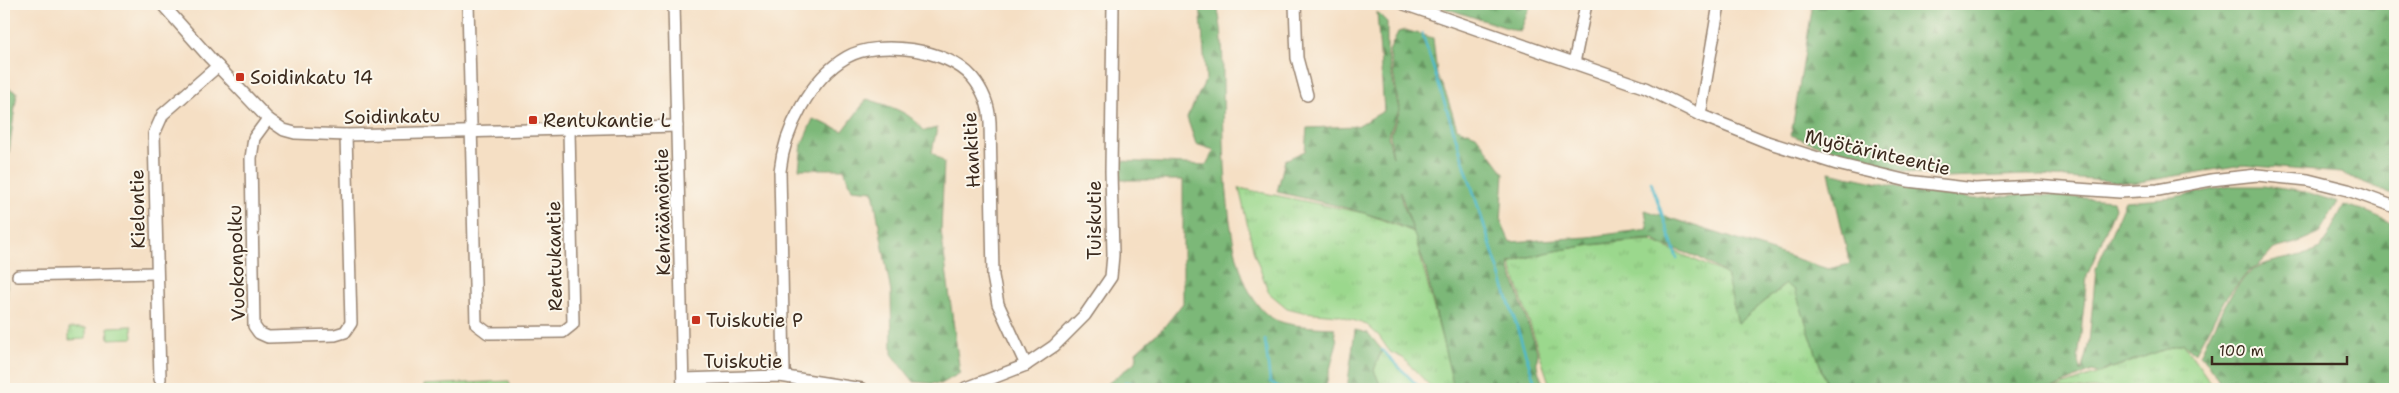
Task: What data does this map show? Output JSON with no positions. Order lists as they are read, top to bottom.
{
  "streets": {
    "street": [
      "Soidinkatu",
      "Hankitie",
      "Myötärinteentie",
      "Kielontie",
      "Kehräämöntie",
      "Tuiskutie",
      "Rentukantie",
      "Vuokonpolku"
    ]
  },
  "crossings": [
    ["Soidinkatu", "Kielontie"],
    ["Soidinkatu", "Kehräämöntie"],
    ["Soidinkatu", "Rentukantie"],
    ["Soidinkatu", "Vuokonpolku"],
    ["Hankitie", "Tuiskutie"],
    ["Kehräämöntie", "Tuiskutie"]
  ],
  "places": {
    "transit": ["Soidinkatu 14", "Rentukantie L", "Tuiskutie P"]
  },
  "scale_bar": "100 m"
}
